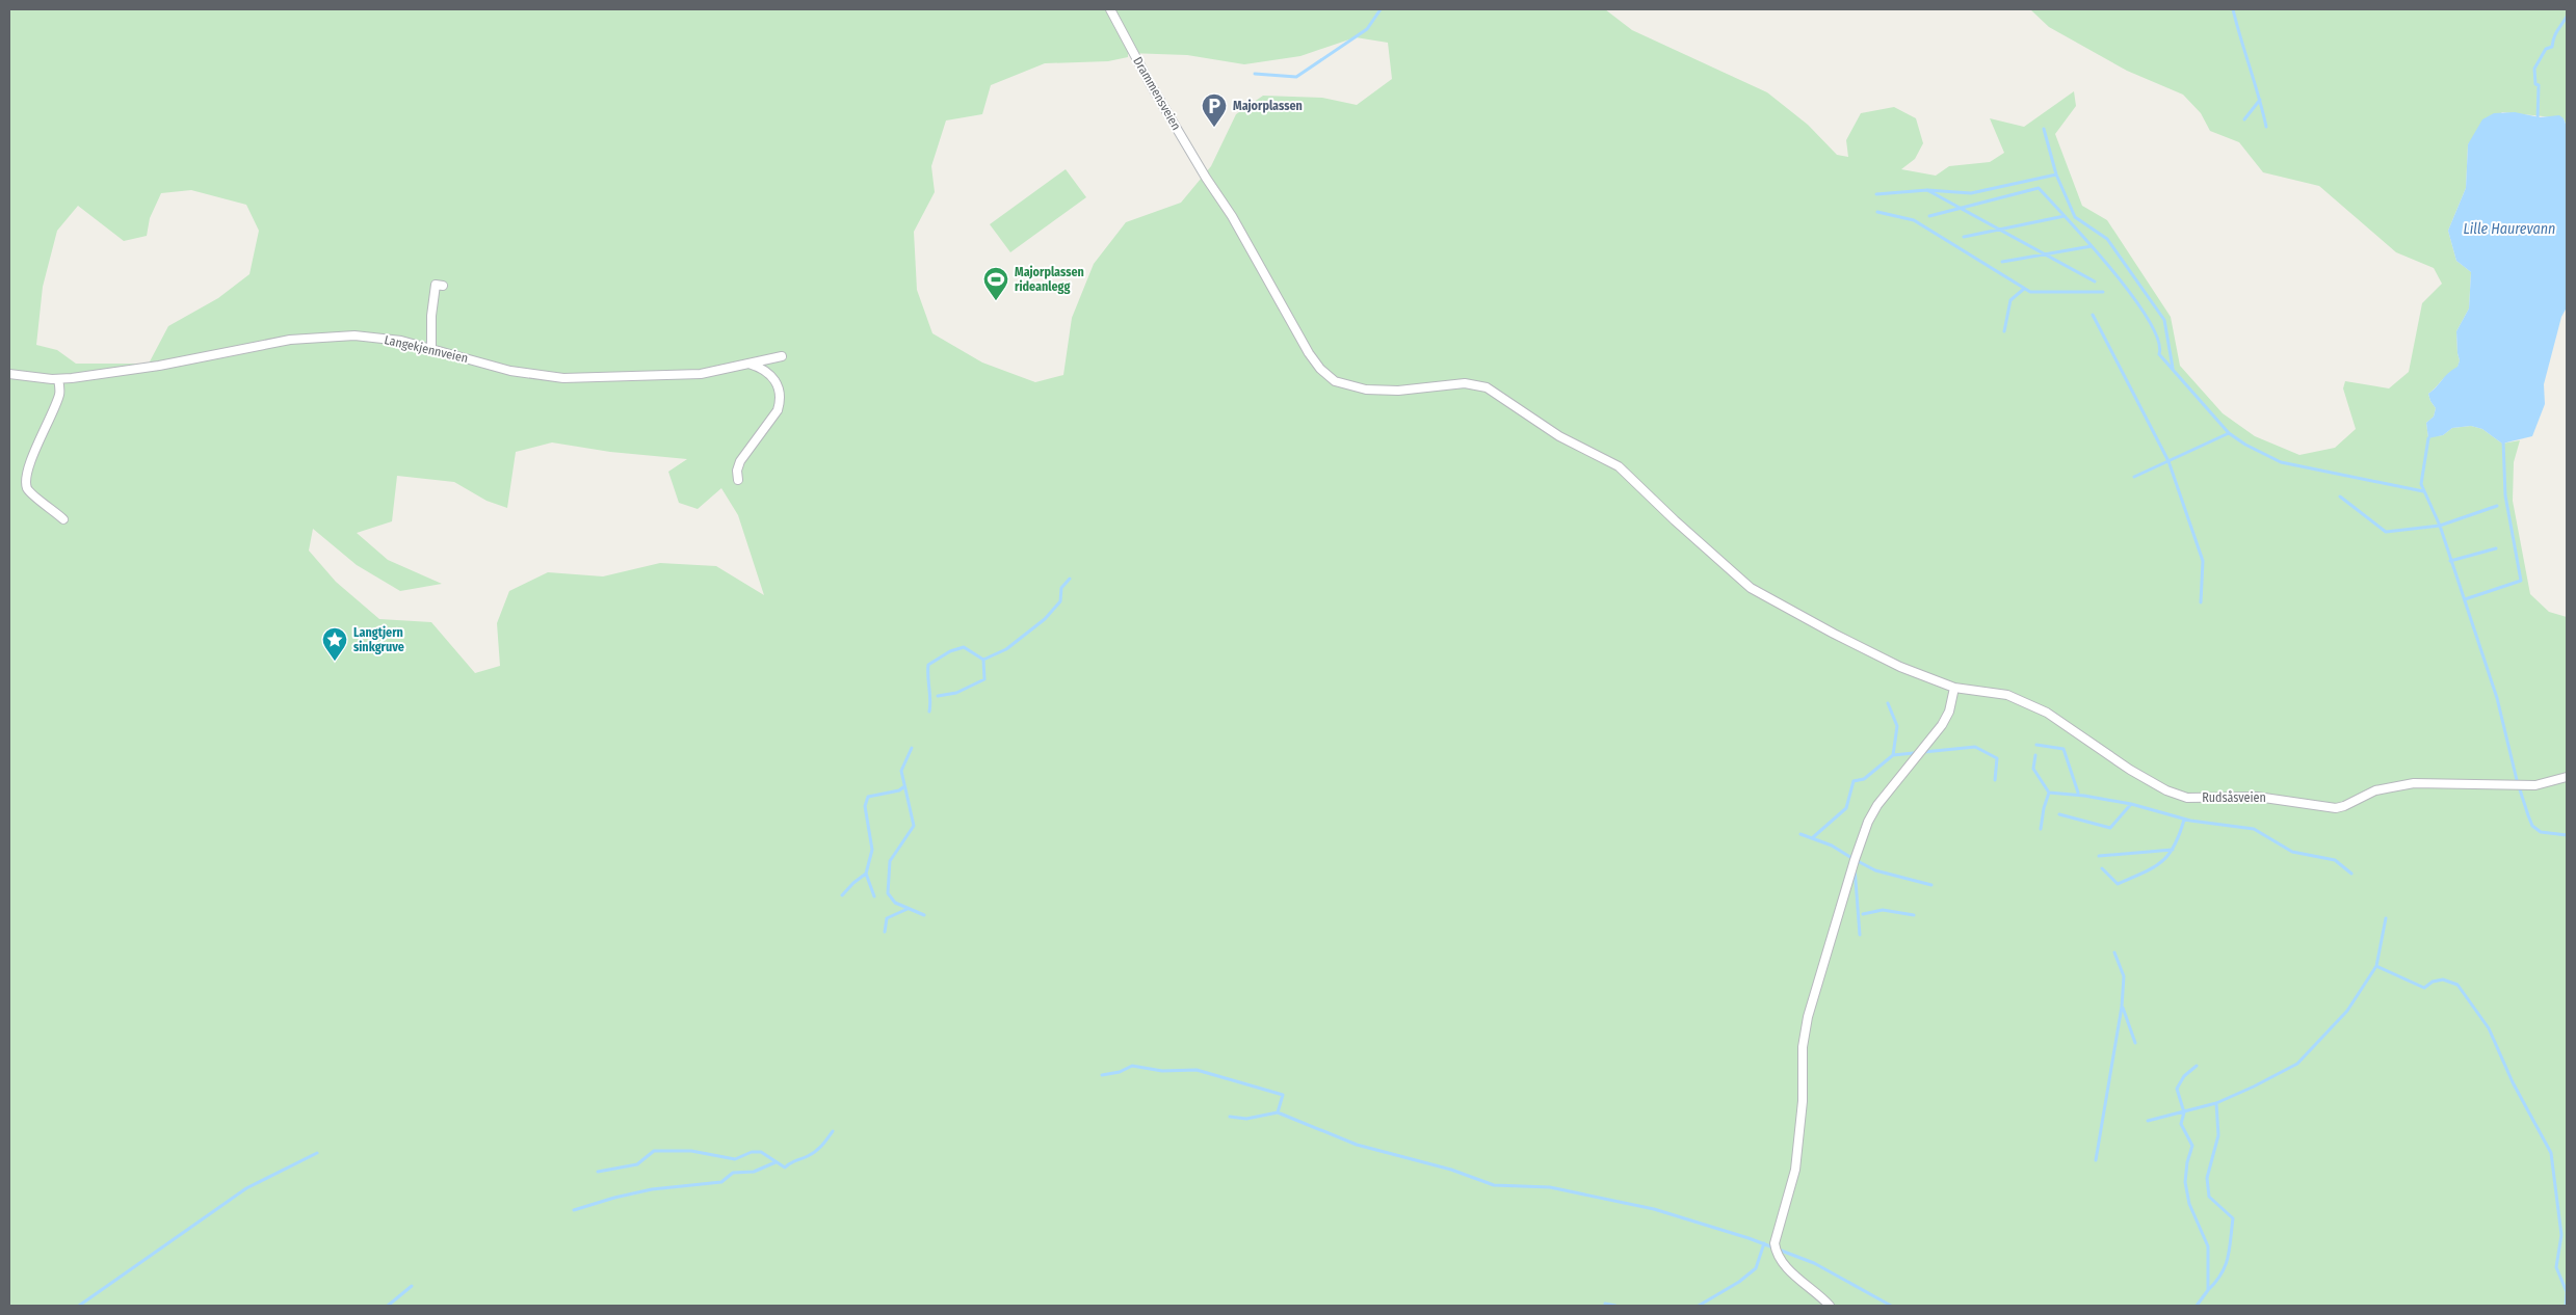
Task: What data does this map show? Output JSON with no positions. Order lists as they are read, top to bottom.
{
  "streets": {
    "street": ["Drammensveien", "Langekjennveien", "Rudsåsveien"]
  },
  "crossings": [
    ["Drammensveien", "Rudsåsveien"]
  ],
  "water": ["Lille Haurevann"],
  "places": {
    "parking": ["Majorplassen"],
    "sports": ["Majorplassen rideanlegg"],
    "place": ["Langtjern sinkgruve"]
  }
}
